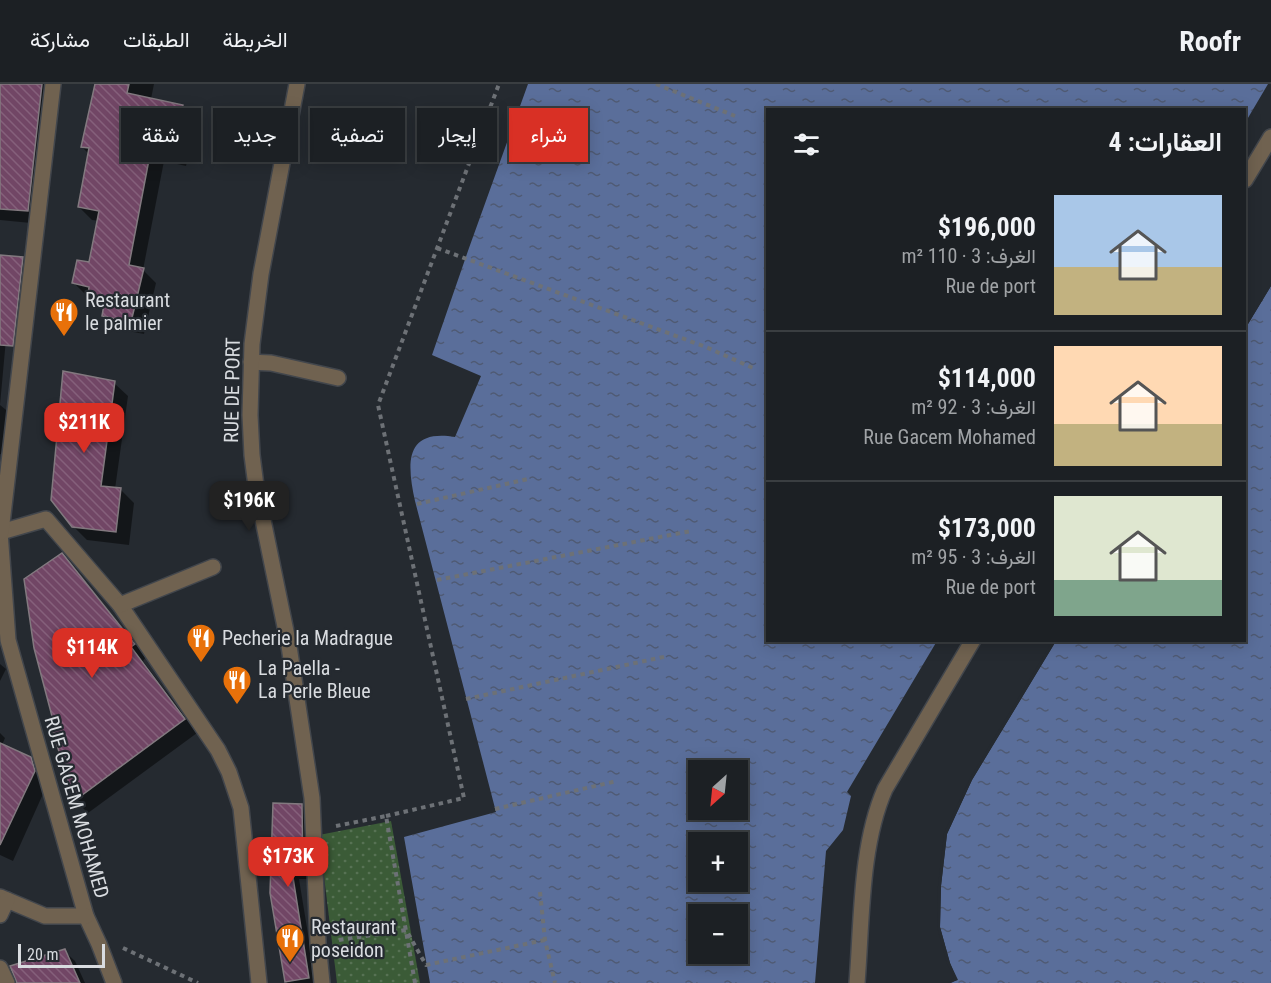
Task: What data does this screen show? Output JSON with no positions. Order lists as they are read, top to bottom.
{
  "streets": {
    "street": ["RUE DE PORT", "RUE GACEM MOHAMED"]
  },
  "places": {
    "restaurant": [
      "Restaurant le palmier",
      "Pecherie la Madrague",
      "La Paella - La Perle Bleue",
      "Restaurant poseidon"
    ]
  },
  "scale_bar": "20 m",
  "north": "bottom left",
  "page": {
    "header": "Roofr",
    "nav": ["الخريطة", "الطبقات", "مشاركة"],
    "chip": [
      "شراء",
      "إيجار",
      "تصفية",
      "جديد",
      "شقة"
    ],
    "heading": "العقارات: 4",
    "list": [
      {
        "name": "$196,000",
        "note": "الغرف: 3 · 110 m² · Rue de port"
      },
      {
        "name": "$114,000",
        "note": "الغرف: 3 · 92 m² · Rue Gacem Mohamed"
      },
      {
        "name": "$173,000",
        "note": "الغرف: 3 · 95 m² · Rue de port"
      }
    ],
    "price": [
      "$211K",
      "$196K",
      "$114K",
      "$173K"
    ],
    "map_buttons": ["+", "−"],
    "scale": "20 m"
  }
}
